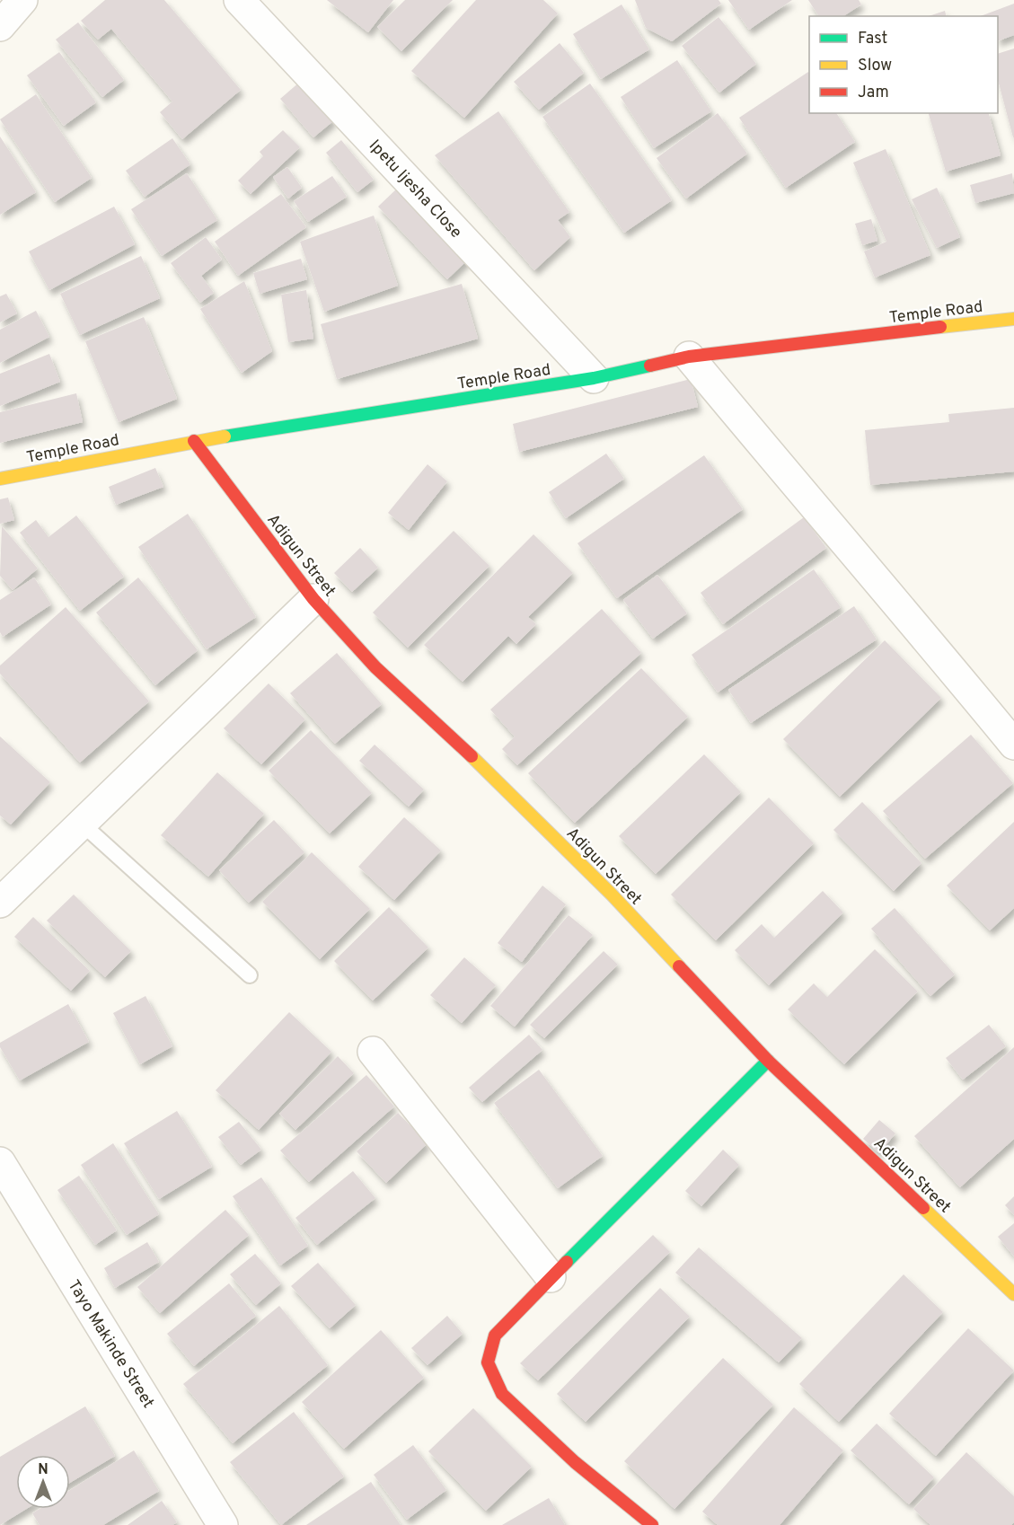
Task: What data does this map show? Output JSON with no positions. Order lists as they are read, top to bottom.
{
  "streets": {
    "street": [
      "Ipetu Ijesha Close",
      "Temple Road",
      "Adigun Street",
      "Tayo Makinde Street"
    ]
  },
  "crossings": [
    ["Ipetu Ijesha Close", "Temple Road"],
    ["Temple Road", "Adigun Street"]
  ],
  "legend": ["Fast", "Slow", "Jam"],
  "north": "top"
}
